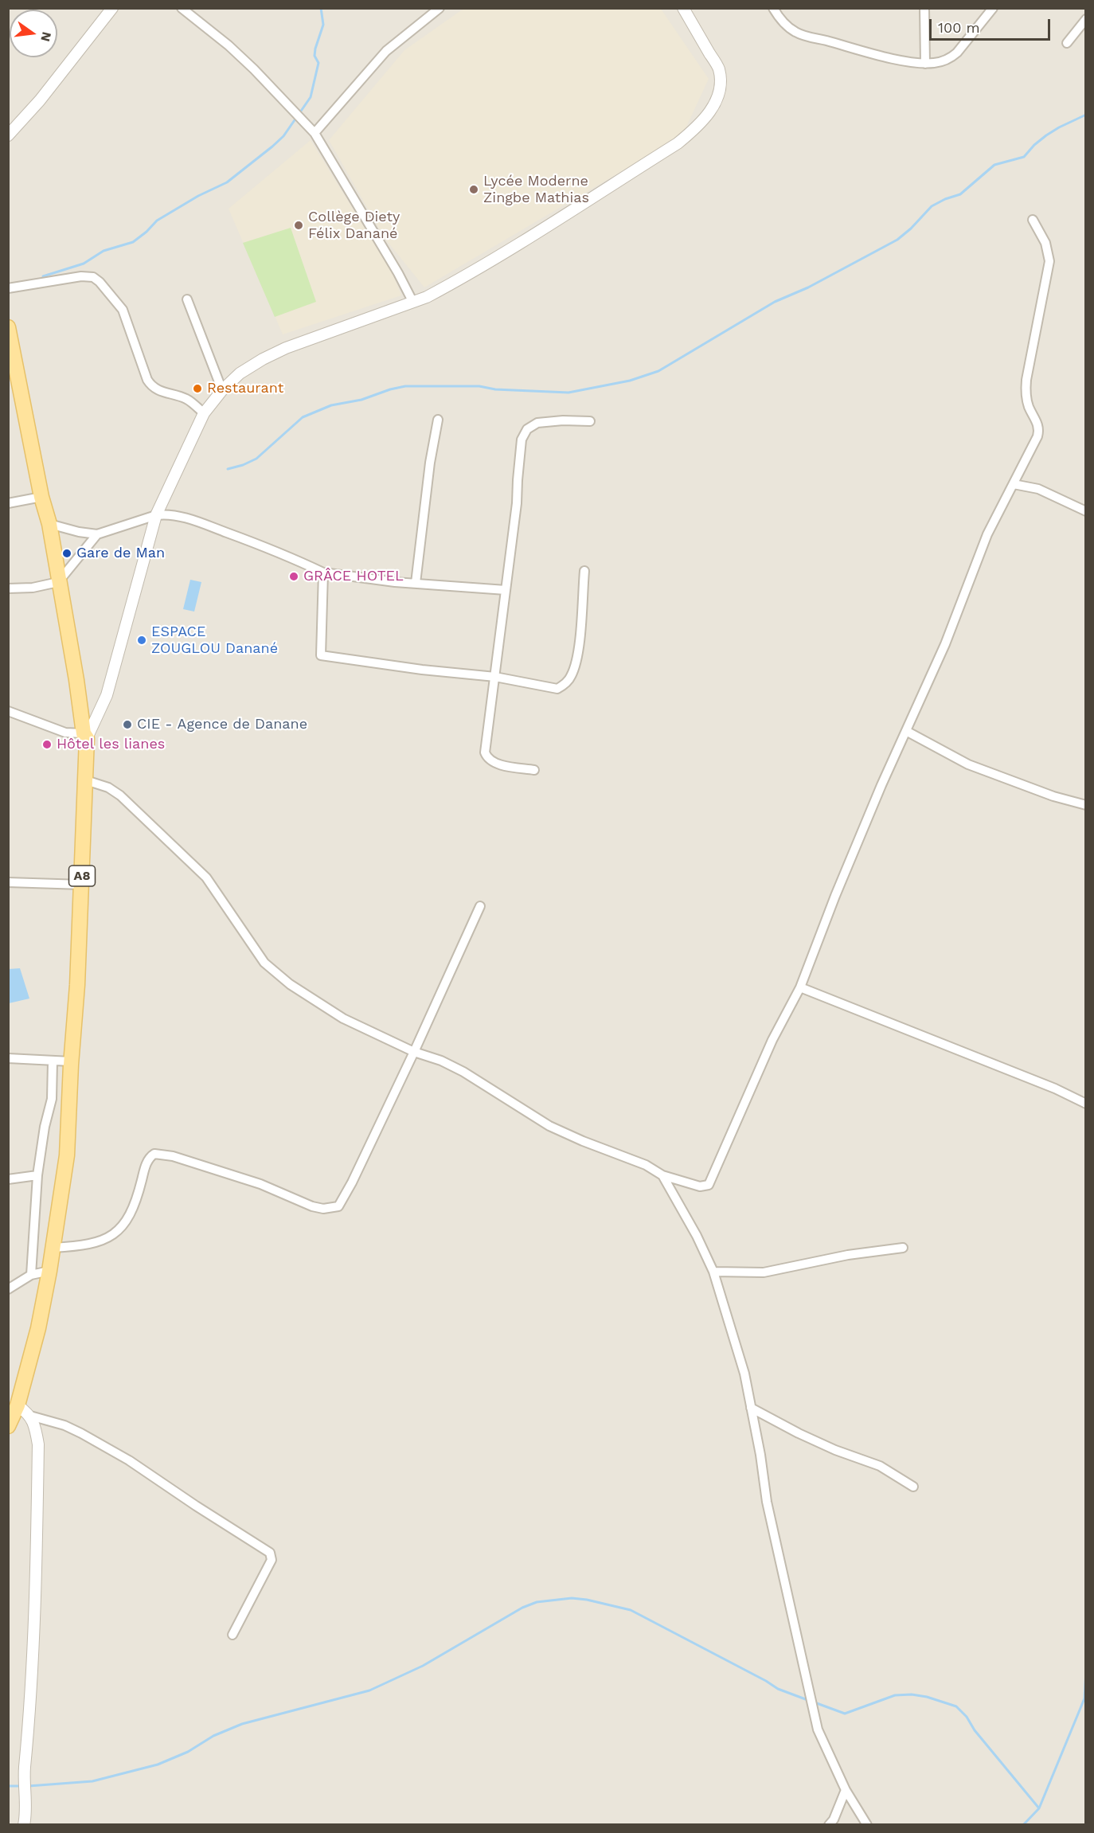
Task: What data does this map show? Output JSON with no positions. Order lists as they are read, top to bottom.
{
  "streets": {
    "main road": ["A8"]
  },
  "places": [
    "Lycée Moderne Zingbe Mathias",
    "Collège Diety Félix Danané",
    "Restaurant",
    "Gare de Man",
    "GRÂCE HOTEL",
    "ESPACE ZOUGLOU Danané",
    "CIE - Agence de Danane",
    "Hôtel les lianes"
  ],
  "scale_bar": "100 m",
  "north": "right"
}
